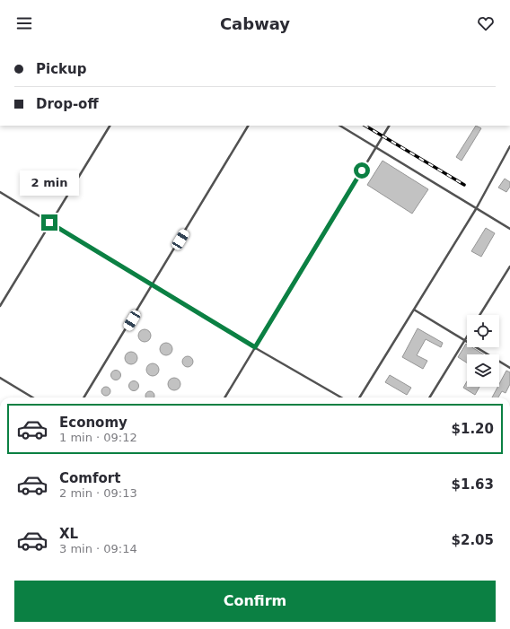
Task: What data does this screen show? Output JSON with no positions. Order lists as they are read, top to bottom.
{
  "page": {
    "header": "Cabway",
    "banner": ["Pickup", "Drop-off"],
    "bubble": "2 min",
    "list": [
      {
        "name": "Economy",
        "note": "1 min · 09:12",
        "value": "$1.20"
      },
      {
        "name": "Comfort",
        "note": "2 min · 09:13",
        "value": "$1.63"
      },
      {
        "name": "XL",
        "note": "3 min · 09:14",
        "value": "$2.05"
      }
    ],
    "buttons": "Confirm"
  }
}
